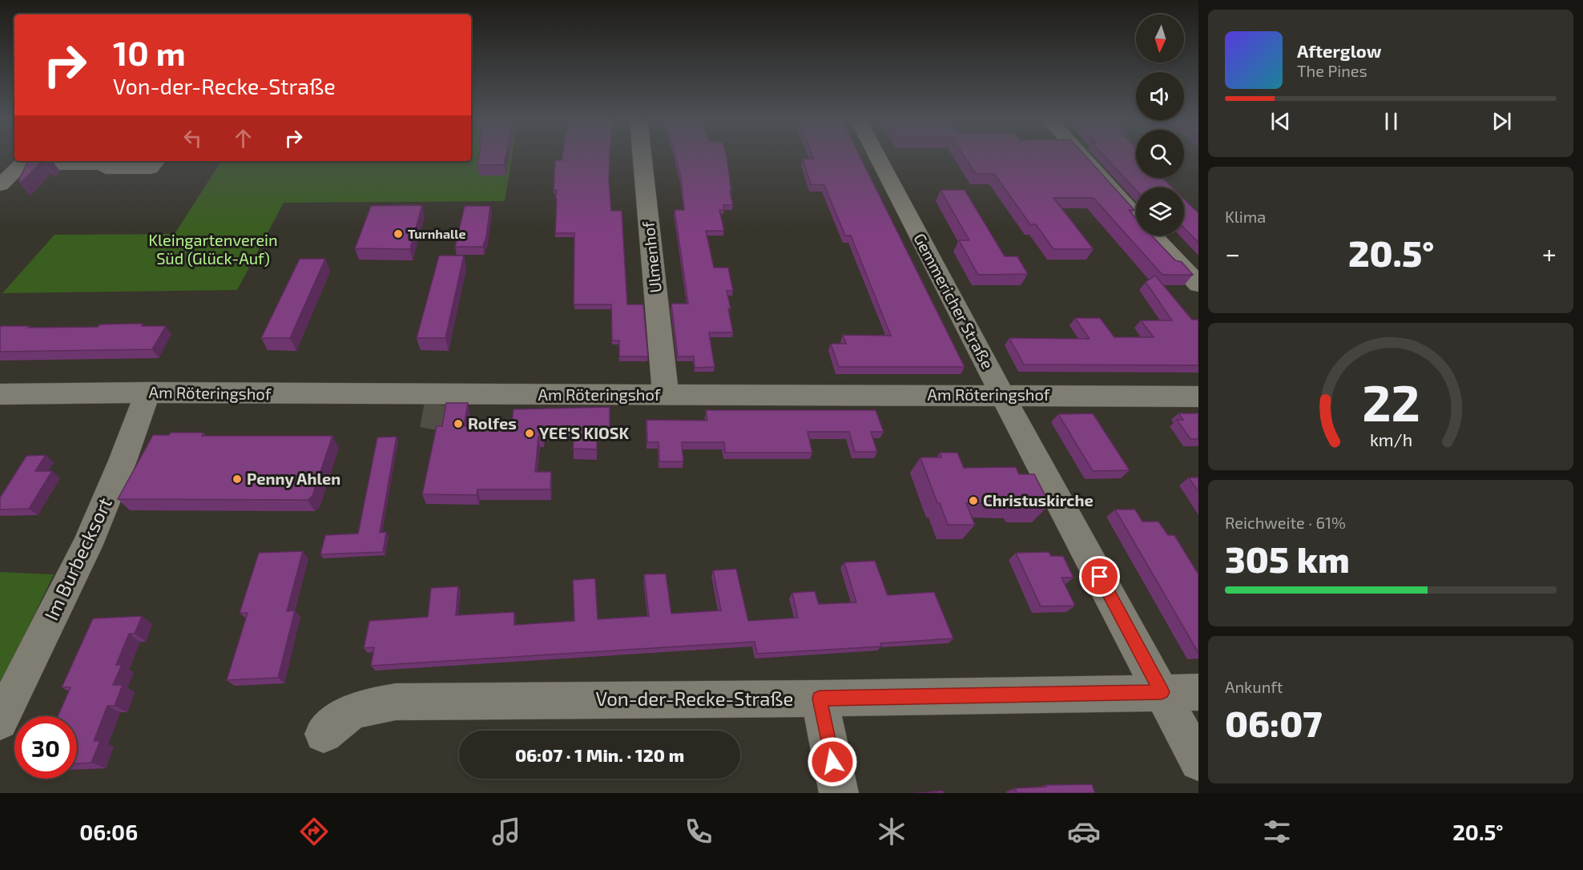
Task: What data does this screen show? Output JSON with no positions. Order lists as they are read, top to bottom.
{
  "streets": {
    "street": [
      "Ulmenhof",
      "Gemmericher Straße",
      "Am Röteringshof",
      "Im Burbecksort",
      "Von-der-Recke-Straße"
    ]
  },
  "crossings": [
    ["Ulmenhof", "Am Röteringshof"],
    ["Gemmericher Straße", "Am Röteringshof"],
    ["Gemmericher Straße", "Von-der-Recke-Straße"],
    ["Am Röteringshof", "Im Burbecksort"]
  ],
  "parks": ["Kleingartenverein Süd (Glück-Auf)"],
  "places": [
    "Turnhalle",
    "Rolfes",
    "YEE'S KIOSK",
    "Penny Ahlen",
    "Christuskirche"
  ],
  "north": "bottom",
  "page": {
    "turn": ["10 m", "Von-der-Recke-Straße"],
    "song": ["Afterglow", "The Pines"],
    "tile": [
      "Klima",
      ["Reichweite · 61%", "305 km"],
      ["Ankunft", "06:07"]
    ],
    "heat": ["−", "20.5°", "+"],
    "limit": "30",
    "trip": "06:07 · 1 Min. · 120 m",
    "tabs": ["06:06", "20.5°"],
    "gauge": ["22", "km/h"]
  }
}
